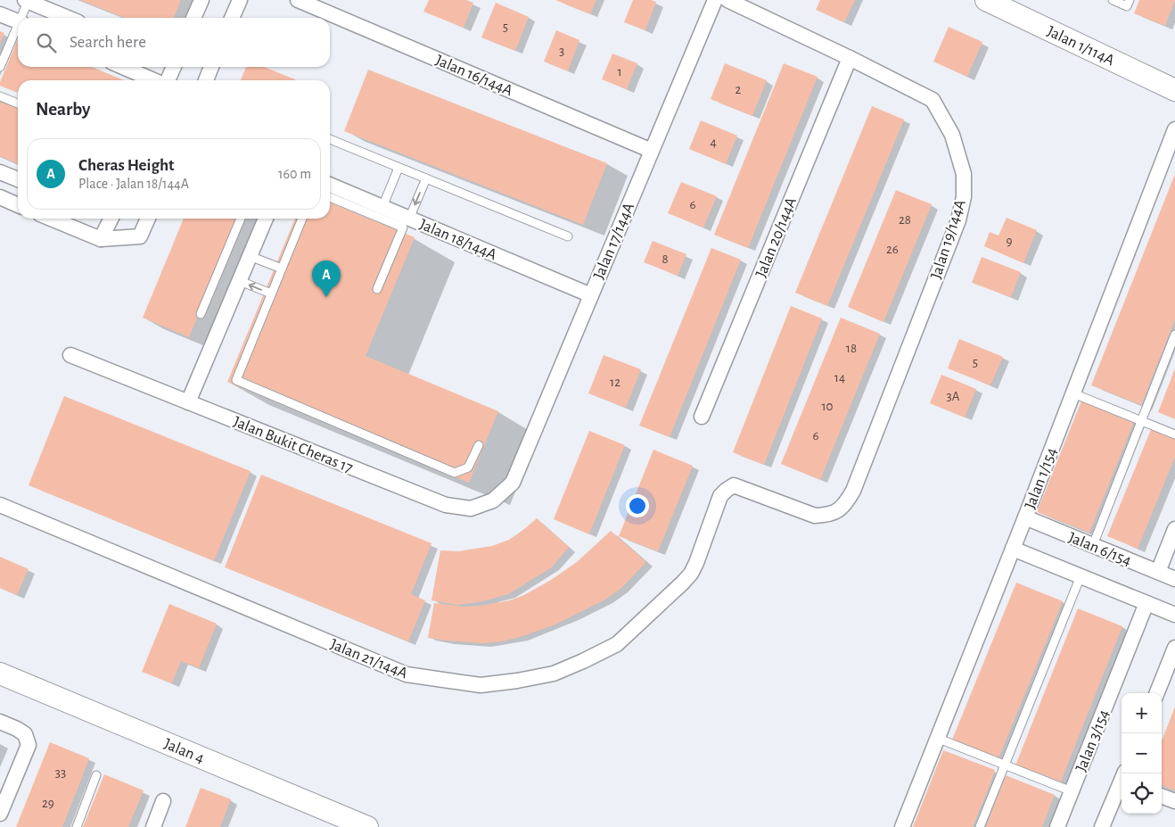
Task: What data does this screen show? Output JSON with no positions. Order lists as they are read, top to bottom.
{
  "streets": {
    "street": [
      "Jalan 1/114A",
      "Jalan 16/144A",
      "Jalan 20/144A",
      "Jalan 18/144A",
      "Jalan 19/144A",
      "Jalan 17/144A",
      "Jalan Bukit Cheras 17",
      "Jalan 1/154",
      "Jalan 6/154",
      "Jalan 21/144A",
      "Jalan 3/154",
      "Jalan 4"
    ]
  },
  "crossings": [
    ["Jalan 16/144A", "Jalan 17/144A"],
    ["Jalan 20/144A", "Jalan 19/144A"],
    ["Jalan 18/144A", "Jalan 17/144A"],
    ["Jalan 19/144A", "Jalan 21/144A"],
    ["Jalan 17/144A", "Jalan Bukit Cheras 17"],
    ["Jalan 1/154", "Jalan 6/154"]
  ],
  "house_numbers": [
    "5",
    "3",
    "1",
    "2",
    "4",
    "6",
    "28",
    "9",
    "26",
    "8",
    "18",
    "5",
    "14",
    "12",
    "3A",
    "10",
    "6",
    "33",
    "29"
  ],
  "page": {
    "search": "Search here",
    "heading": "Nearby",
    "list": [
      {
        "mark": "A",
        "name": "Cheras Height",
        "note": "Place · Jalan 18/144A",
        "value": "160 m"
      }
    ],
    "pins": "A",
    "map_buttons": ["+", "−"]
  }
}
